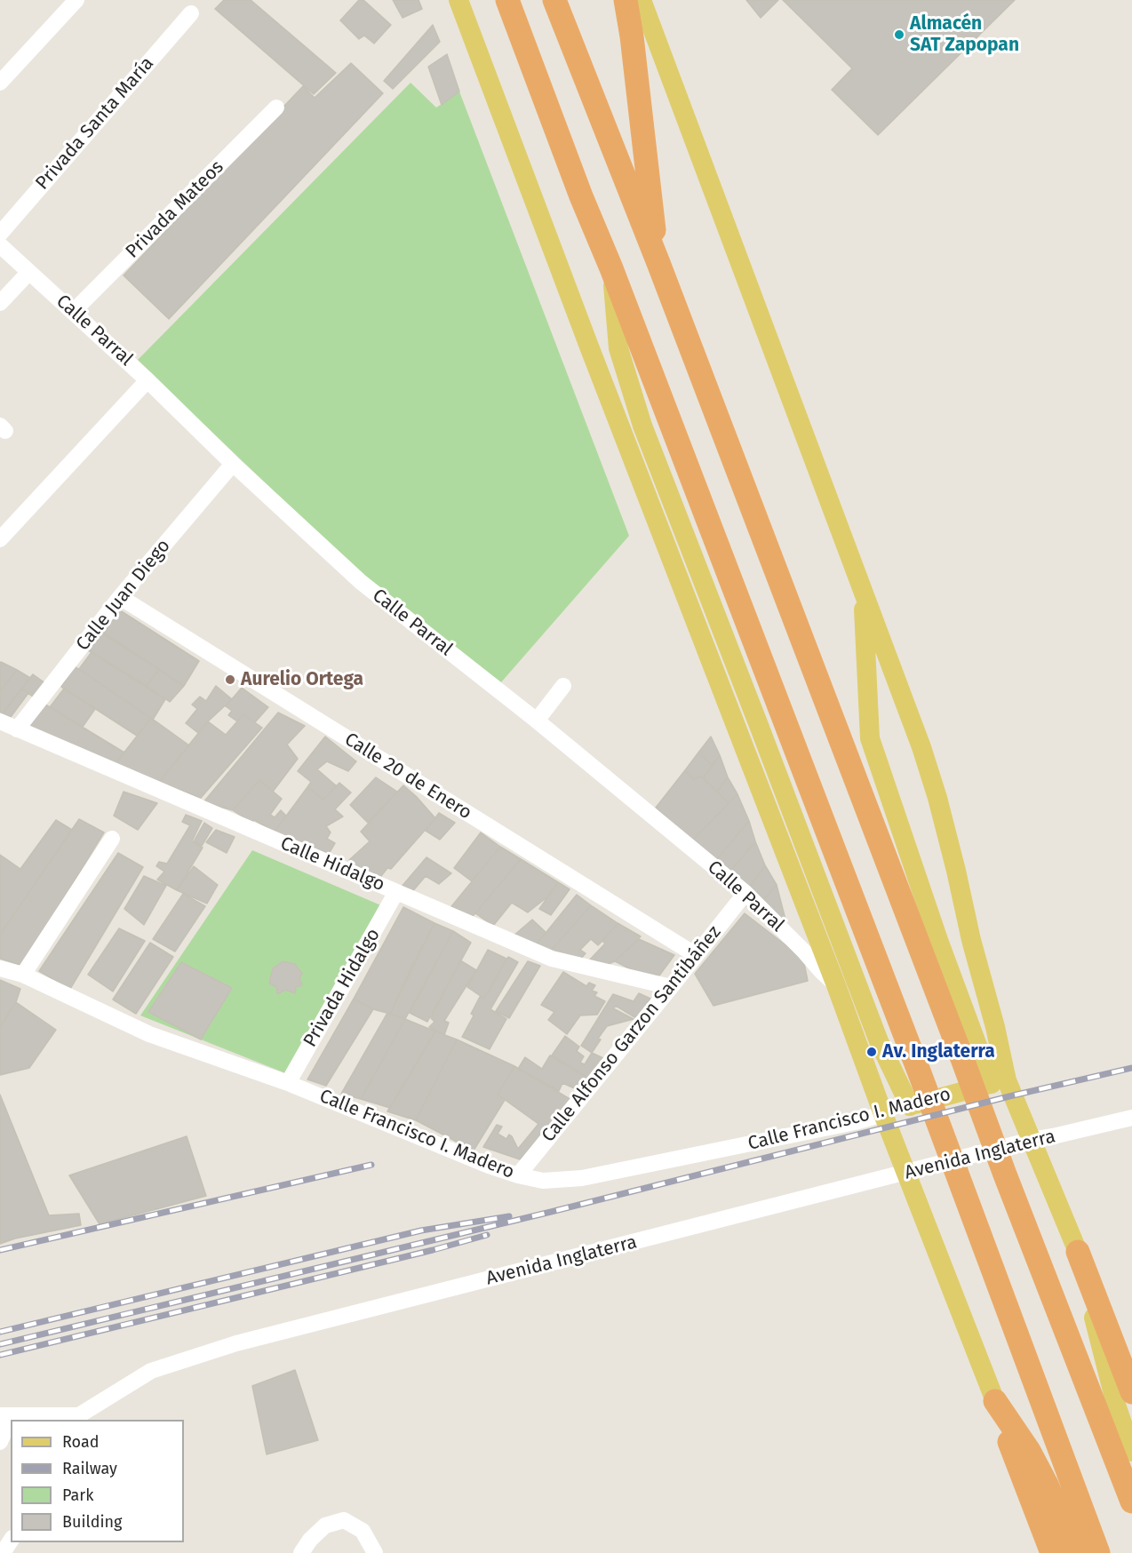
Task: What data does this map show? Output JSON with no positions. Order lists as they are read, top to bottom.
{
  "streets": {
    "main road": ["Calle Francisco I. Madero"],
    "street": [
      "Privada Santa María",
      "Privada Mateos",
      "Calle Parral",
      "Calle Juan Diego",
      "Calle 20 de Enero",
      "Calle Hidalgo",
      "Privada Hidalgo",
      "Calle Alfonso Garzon Santibáñez",
      "Avenida Inglaterra"
    ]
  },
  "crossings": [
    ["Privada Mateos", "Calle Parral"],
    ["Calle Parral", "Calle Juan Diego"],
    ["Calle Parral", "Calle Alfonso Garzon Santibáñez"],
    ["Calle Juan Diego", "Calle 20 de Enero"],
    ["Calle Juan Diego", "Calle Hidalgo"],
    ["Calle 20 de Enero", "Calle Alfonso Garzon Santibáñez"],
    ["Calle Hidalgo", "Privada Hidalgo"],
    ["Calle Hidalgo", "Calle Alfonso Garzon Santibáñez"],
    ["Privada Hidalgo", "Calle Francisco I. Madero"],
    ["Calle Alfonso Garzon Santibáñez", "Calle Francisco I. Madero"]
  ],
  "places": ["Almacén SAT Zapopan", "Aurelio Ortega", "Av. Inglaterra"],
  "legend": [
    "Road",
    "Railway",
    "Park",
    "Building"
  ]
}
